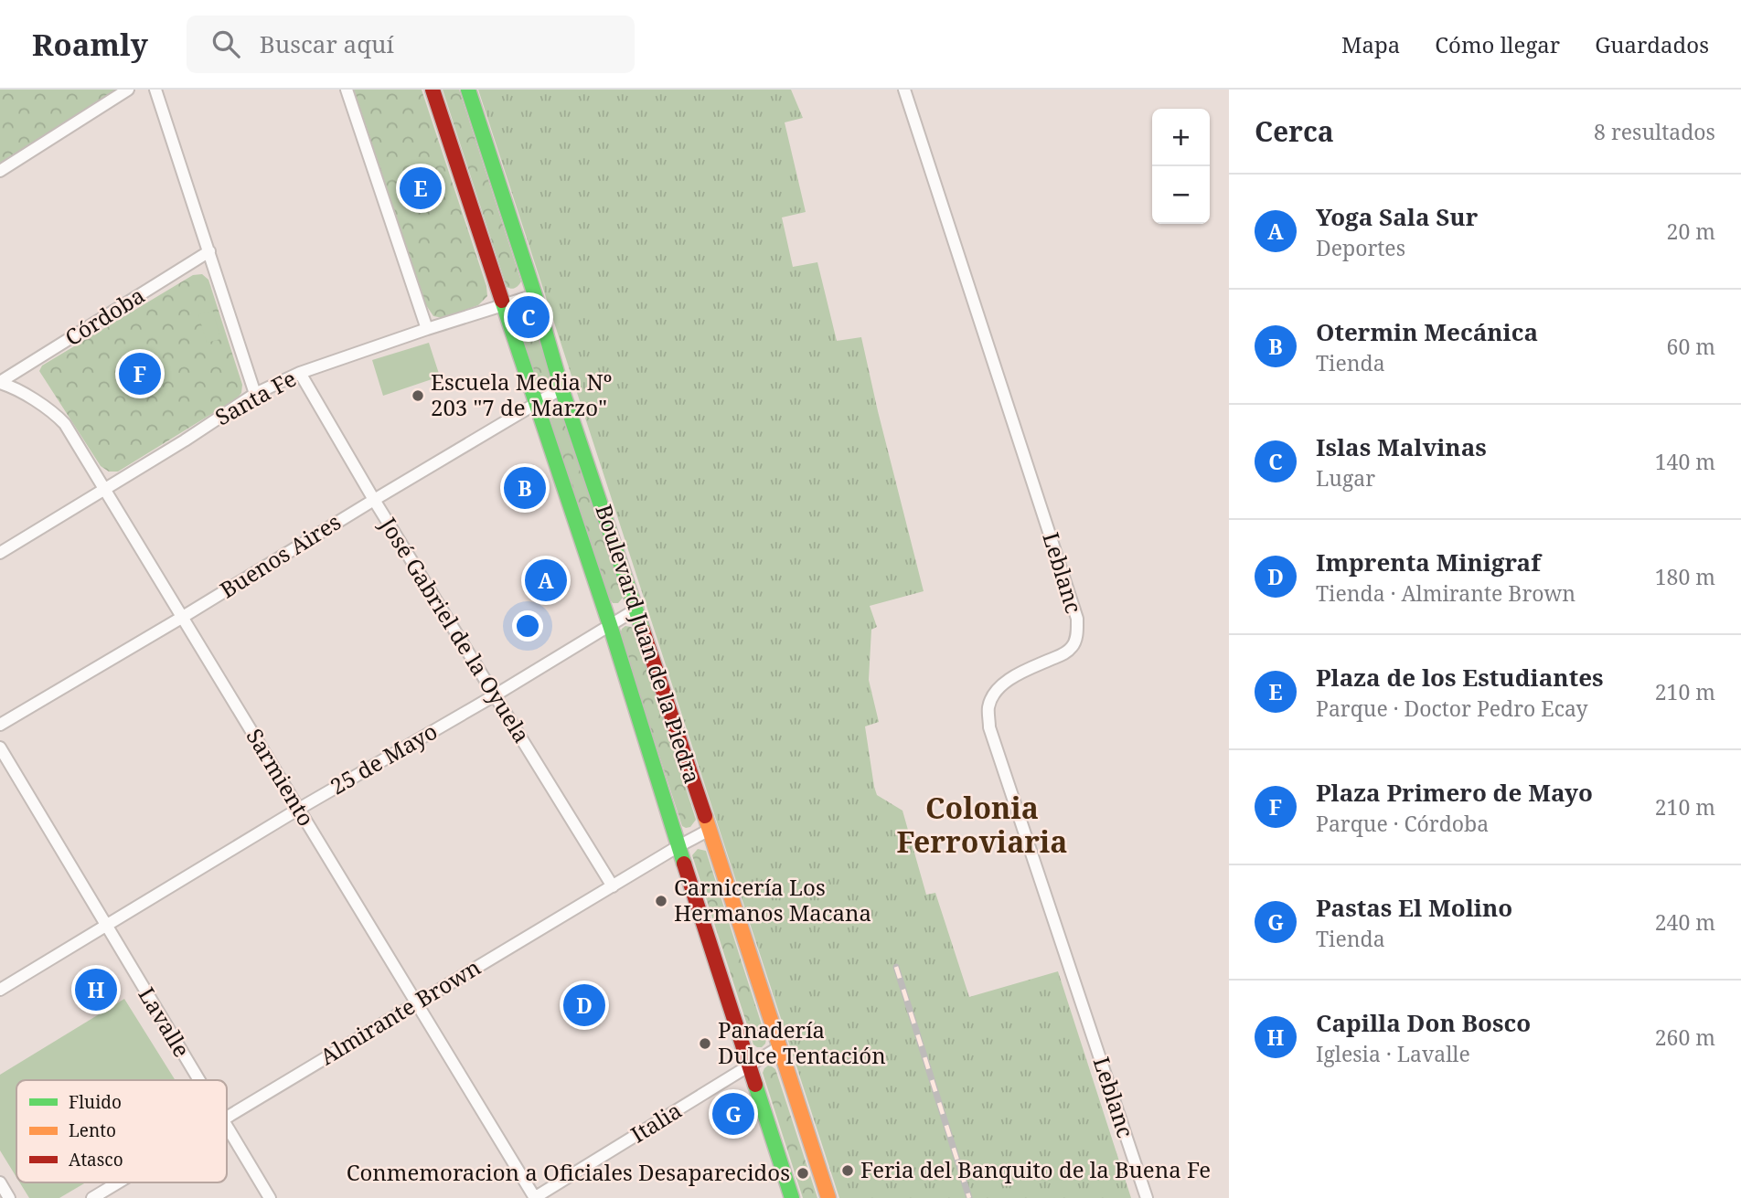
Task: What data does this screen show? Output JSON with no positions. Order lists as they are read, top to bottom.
{
  "streets": {
    "main road": ["Boulevard Juan de la Piedra"],
    "street": [
      "Córdoba",
      "Santa Fe",
      "Buenos Aires",
      "Leblanc",
      "José Gabriel de la Oyuela",
      "25 de Mayo",
      "Sarmiento",
      "Almirante Brown",
      "Lavalle",
      "Italia"
    ]
  },
  "crossings": [
    ["Córdoba", "Sarmiento"],
    ["Santa Fe", "José Gabriel de la Oyuela"],
    ["Santa Fe", "Boulevard Juan de la Piedra"],
    ["Santa Fe", "Sarmiento"],
    ["Buenos Aires", "José Gabriel de la Oyuela"],
    ["Buenos Aires", "Boulevard Juan de la Piedra"],
    ["Buenos Aires", "Sarmiento"],
    ["José Gabriel de la Oyuela", "25 de Mayo"],
    ["José Gabriel de la Oyuela", "Almirante Brown"],
    ["Boulevard Juan de la Piedra", "25 de Mayo"],
    ["Boulevard Juan de la Piedra", "Almirante Brown"],
    ["Boulevard Juan de la Piedra", "Italia"],
    ["25 de Mayo", "Sarmiento"],
    ["25 de Mayo", "Lavalle"],
    ["Sarmiento", "Almirante Brown"],
    ["Sarmiento", "Italia"]
  ],
  "districts": ["Colonia Ferroviaria"],
  "places": [
    "Escuela Media Nº 203 \"7 de Marzo\"",
    "Carnicería Los Hermanos Macana",
    "Panadería Dulce Tentación",
    "Feria del Banquito de la Buena Fe",
    "Conmemoracion a Oficiales Desaparecidos"
  ],
  "legend": ["Fluido", "Lento", "Atasco"],
  "page": {
    "header": "Roamly",
    "search": "Buscar aquí",
    "nav": ["Mapa", "Cómo llegar", "Guardados"],
    "heading": ["Cerca", "8 resultados"],
    "map_buttons": ["+", "−"],
    "pins": [
      "E",
      "C",
      "F",
      "B",
      "A",
      "H",
      "D",
      "G"
    ],
    "list": [
      {
        "mark": "A",
        "name": "Yoga Sala Sur",
        "note": "Deportes",
        "value": "20 m"
      },
      {
        "mark": "B",
        "name": "Otermin Mecánica",
        "note": "Tienda",
        "value": "60 m"
      },
      {
        "mark": "C",
        "name": "Islas Malvinas",
        "note": "Lugar",
        "value": "140 m"
      },
      {
        "mark": "D",
        "name": "Imprenta Minigraf",
        "note": "Tienda · Almirante Brown",
        "value": "180 m"
      },
      {
        "mark": "E",
        "name": "Plaza de los Estudiantes",
        "note": "Parque · Doctor Pedro Ecay",
        "value": "210 m"
      },
      {
        "mark": "F",
        "name": "Plaza Primero de Mayo",
        "note": "Parque · Córdoba",
        "value": "210 m"
      },
      {
        "mark": "G",
        "name": "Pastas El Molino",
        "note": "Tienda",
        "value": "240 m"
      },
      {
        "mark": "H",
        "name": "Capilla Don Bosco",
        "note": "Iglesia · Lavalle",
        "value": "260 m"
      }
    ]
  }
}
